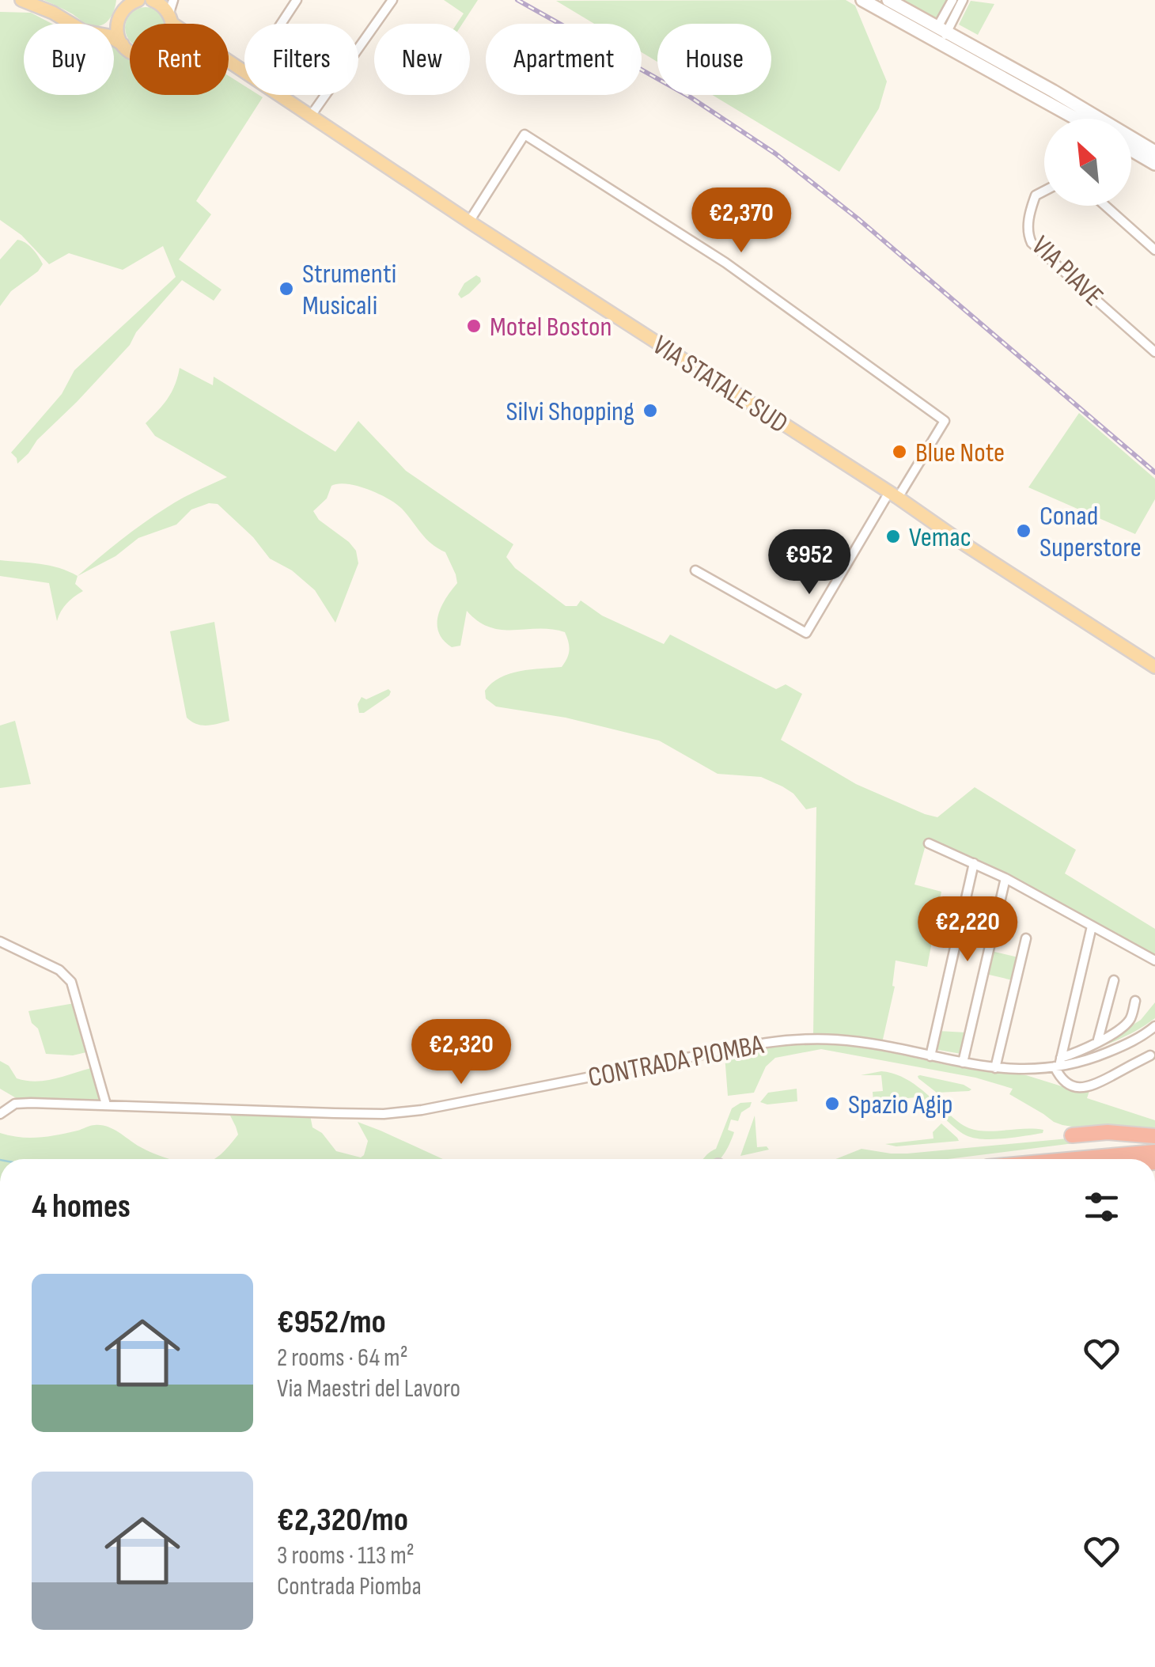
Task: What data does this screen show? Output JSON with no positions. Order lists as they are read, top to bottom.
{
  "streets": {
    "main road": ["VIA STATALE SUD"],
    "street": ["VIA PIAVE", "CONTRADA PIOMBA"]
  },
  "places": [
    "Strumenti Musicali",
    "Motel Boston",
    "Silvi Shopping",
    "Blue Note",
    "Conad Superstore",
    "Vemac",
    "Spazio Agip"
  ],
  "north": "top left",
  "page": {
    "chip": [
      "Buy",
      "Rent",
      "Filters",
      "New",
      "Apartment",
      "House"
    ],
    "price": [
      "€2,370",
      "€952",
      "€2,220",
      "€2,320"
    ],
    "heading": "4 homes",
    "list": [
      {
        "name": "€952/mo",
        "note": "2 rooms · 64 m² · Via Maestri del Lavoro"
      },
      {
        "name": "€2,320/mo",
        "note": "3 rooms · 113 m² · Contrada Piomba"
      }
    ]
  }
}
